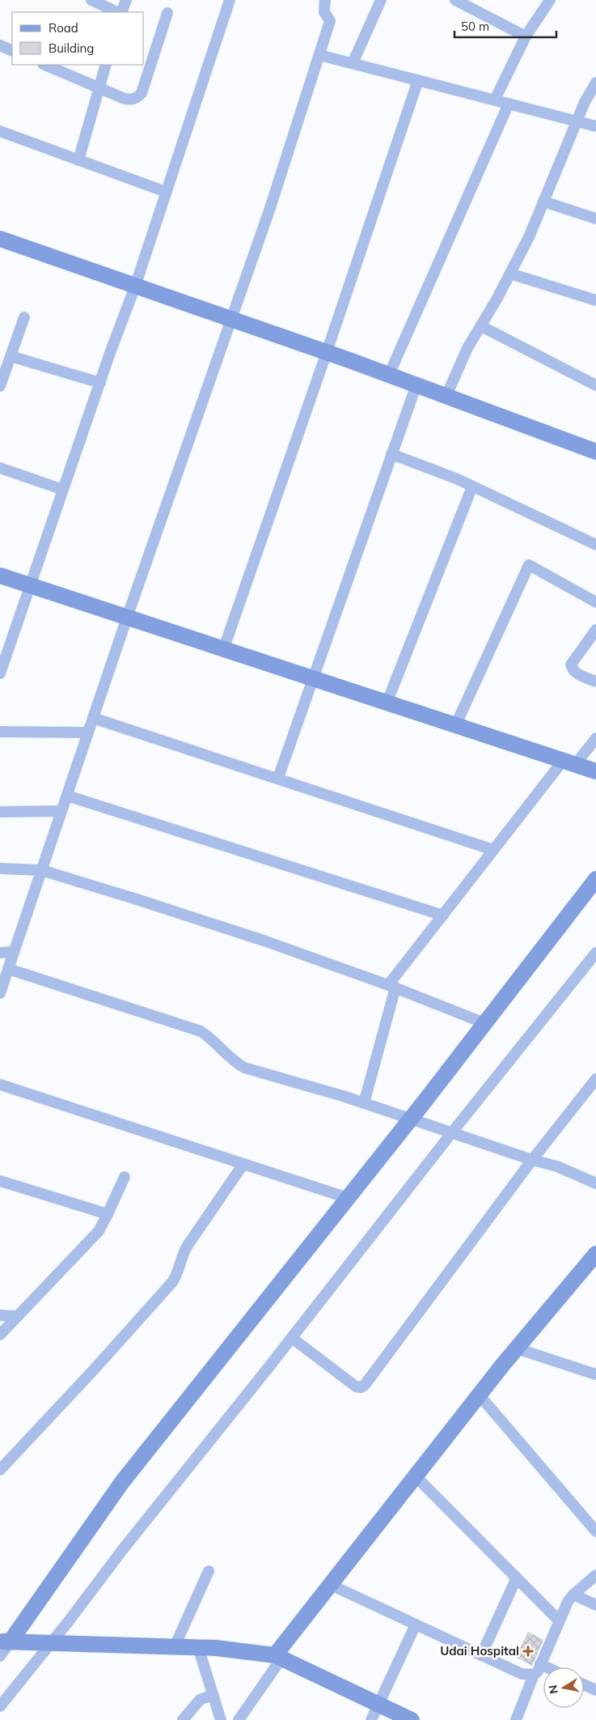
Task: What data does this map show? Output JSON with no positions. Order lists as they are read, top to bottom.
{
  "places": {
    "health": ["Udai Hospital"]
  },
  "legend": ["Road", "Building"],
  "scale_bar": "50 m",
  "north": "left"
}
